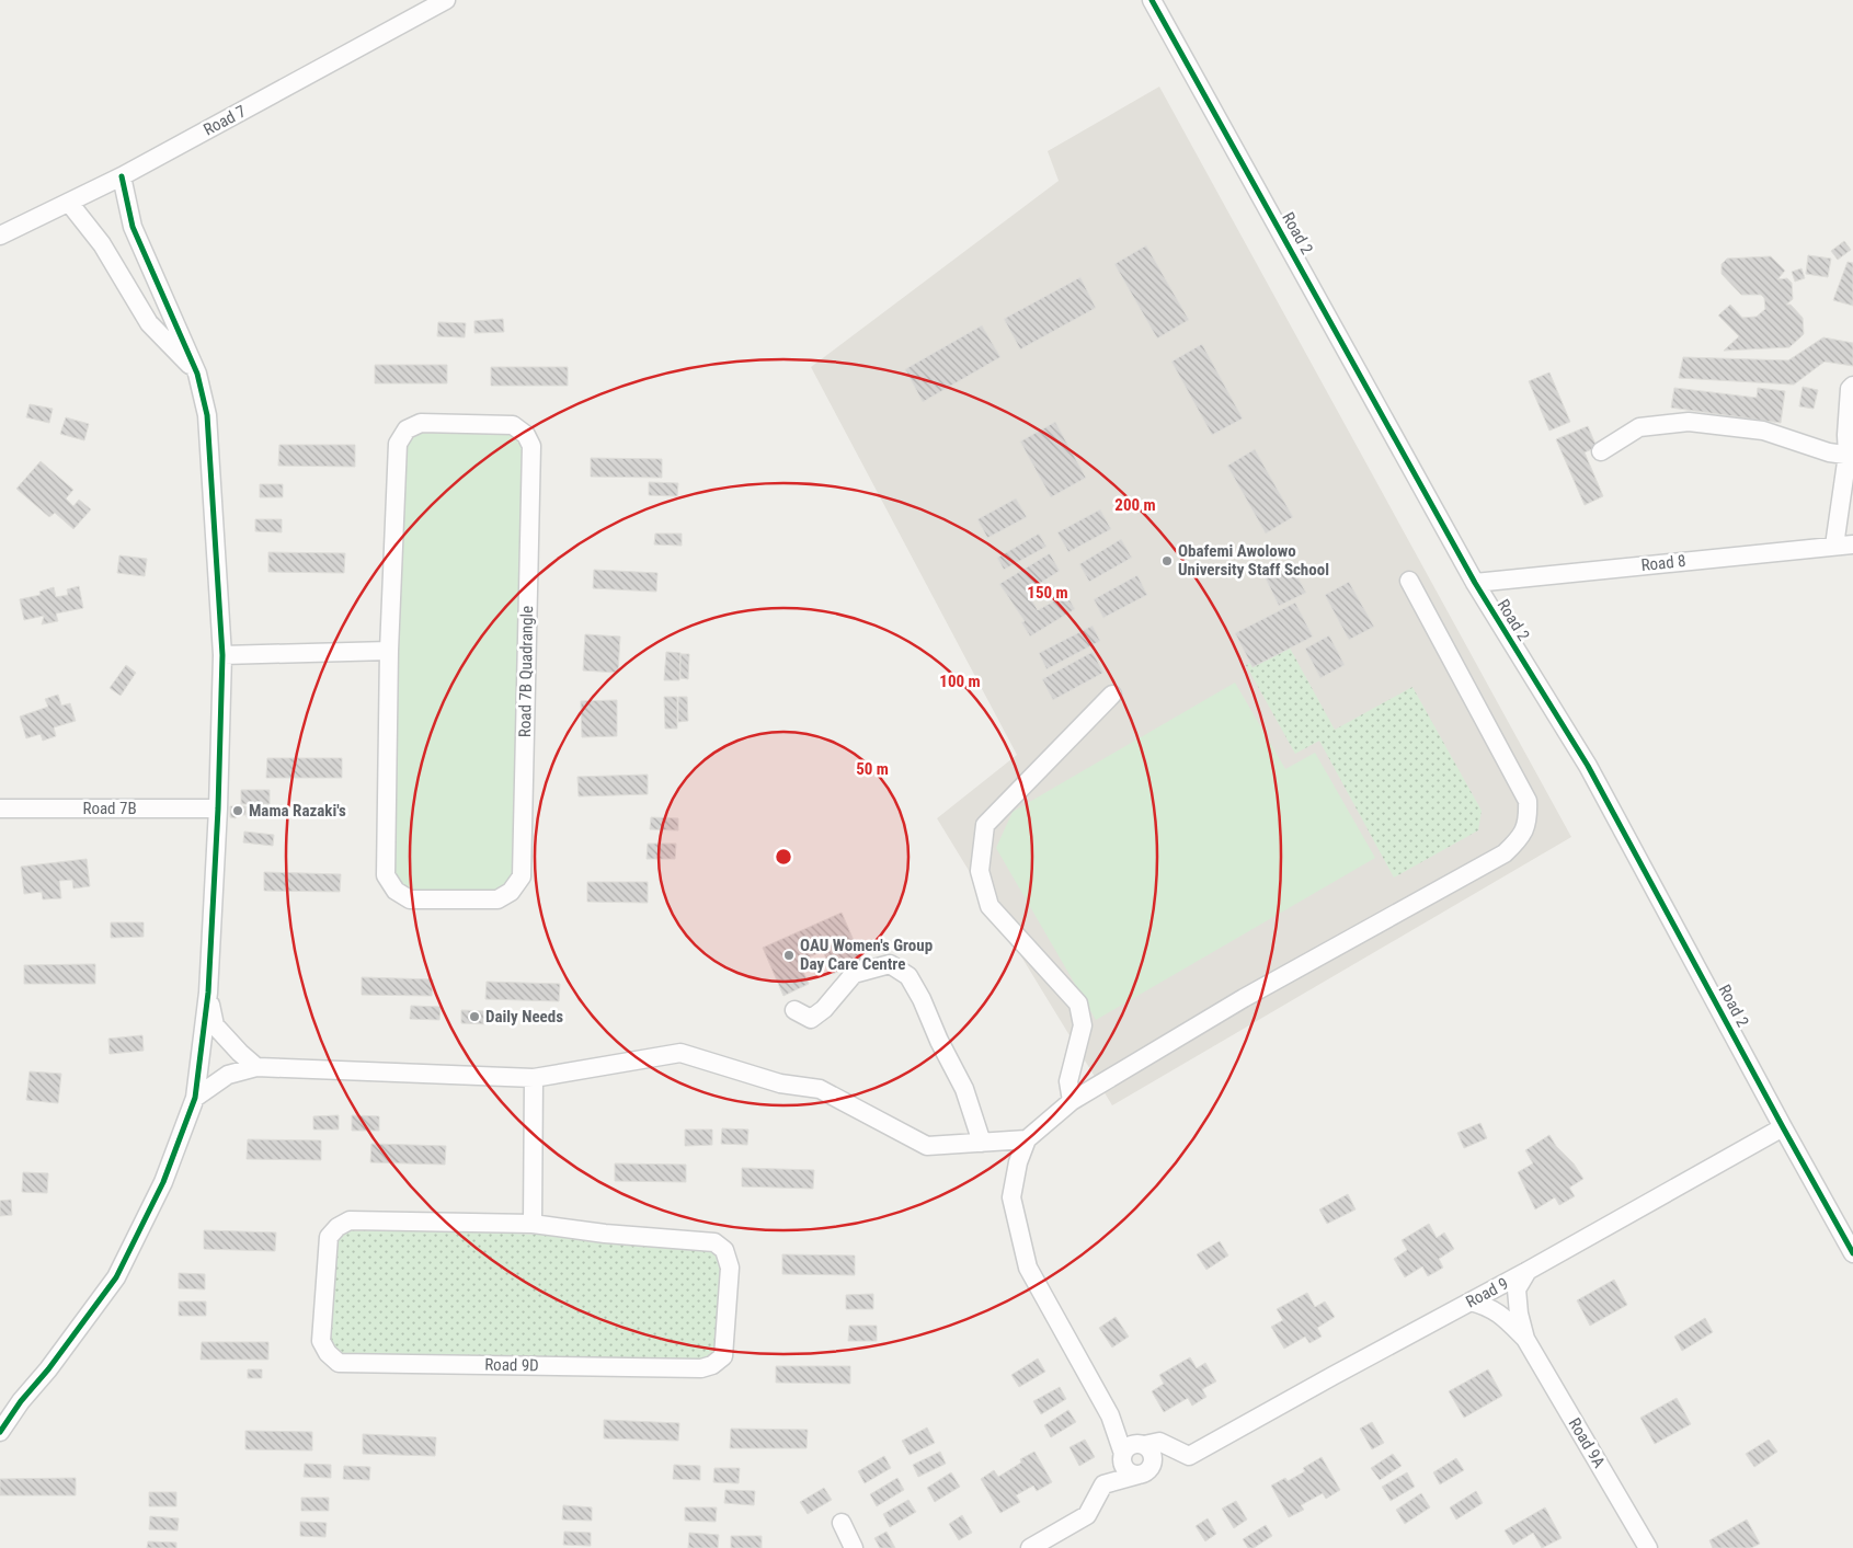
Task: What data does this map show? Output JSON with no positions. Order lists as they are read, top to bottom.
{
  "streets": {
    "street": [
      "Road 7",
      "Road 2",
      "Road 8",
      "Road 7B Quadrangle",
      "Road 7B",
      "Road 9",
      "Road 9D",
      "Road 9A"
    ]
  },
  "crossings": [
    ["Road 2", "Road 8"],
    ["Road 2", "Road 9"]
  ],
  "places": [
    "Obafemi Awolowo University Staff School",
    "Mama Razaki's",
    "OAU Women's Group Day Care Centre",
    "Daily Needs"
  ],
  "rings": [
    "200 m",
    "150 m",
    "100 m",
    "50 m"
  ]
}
